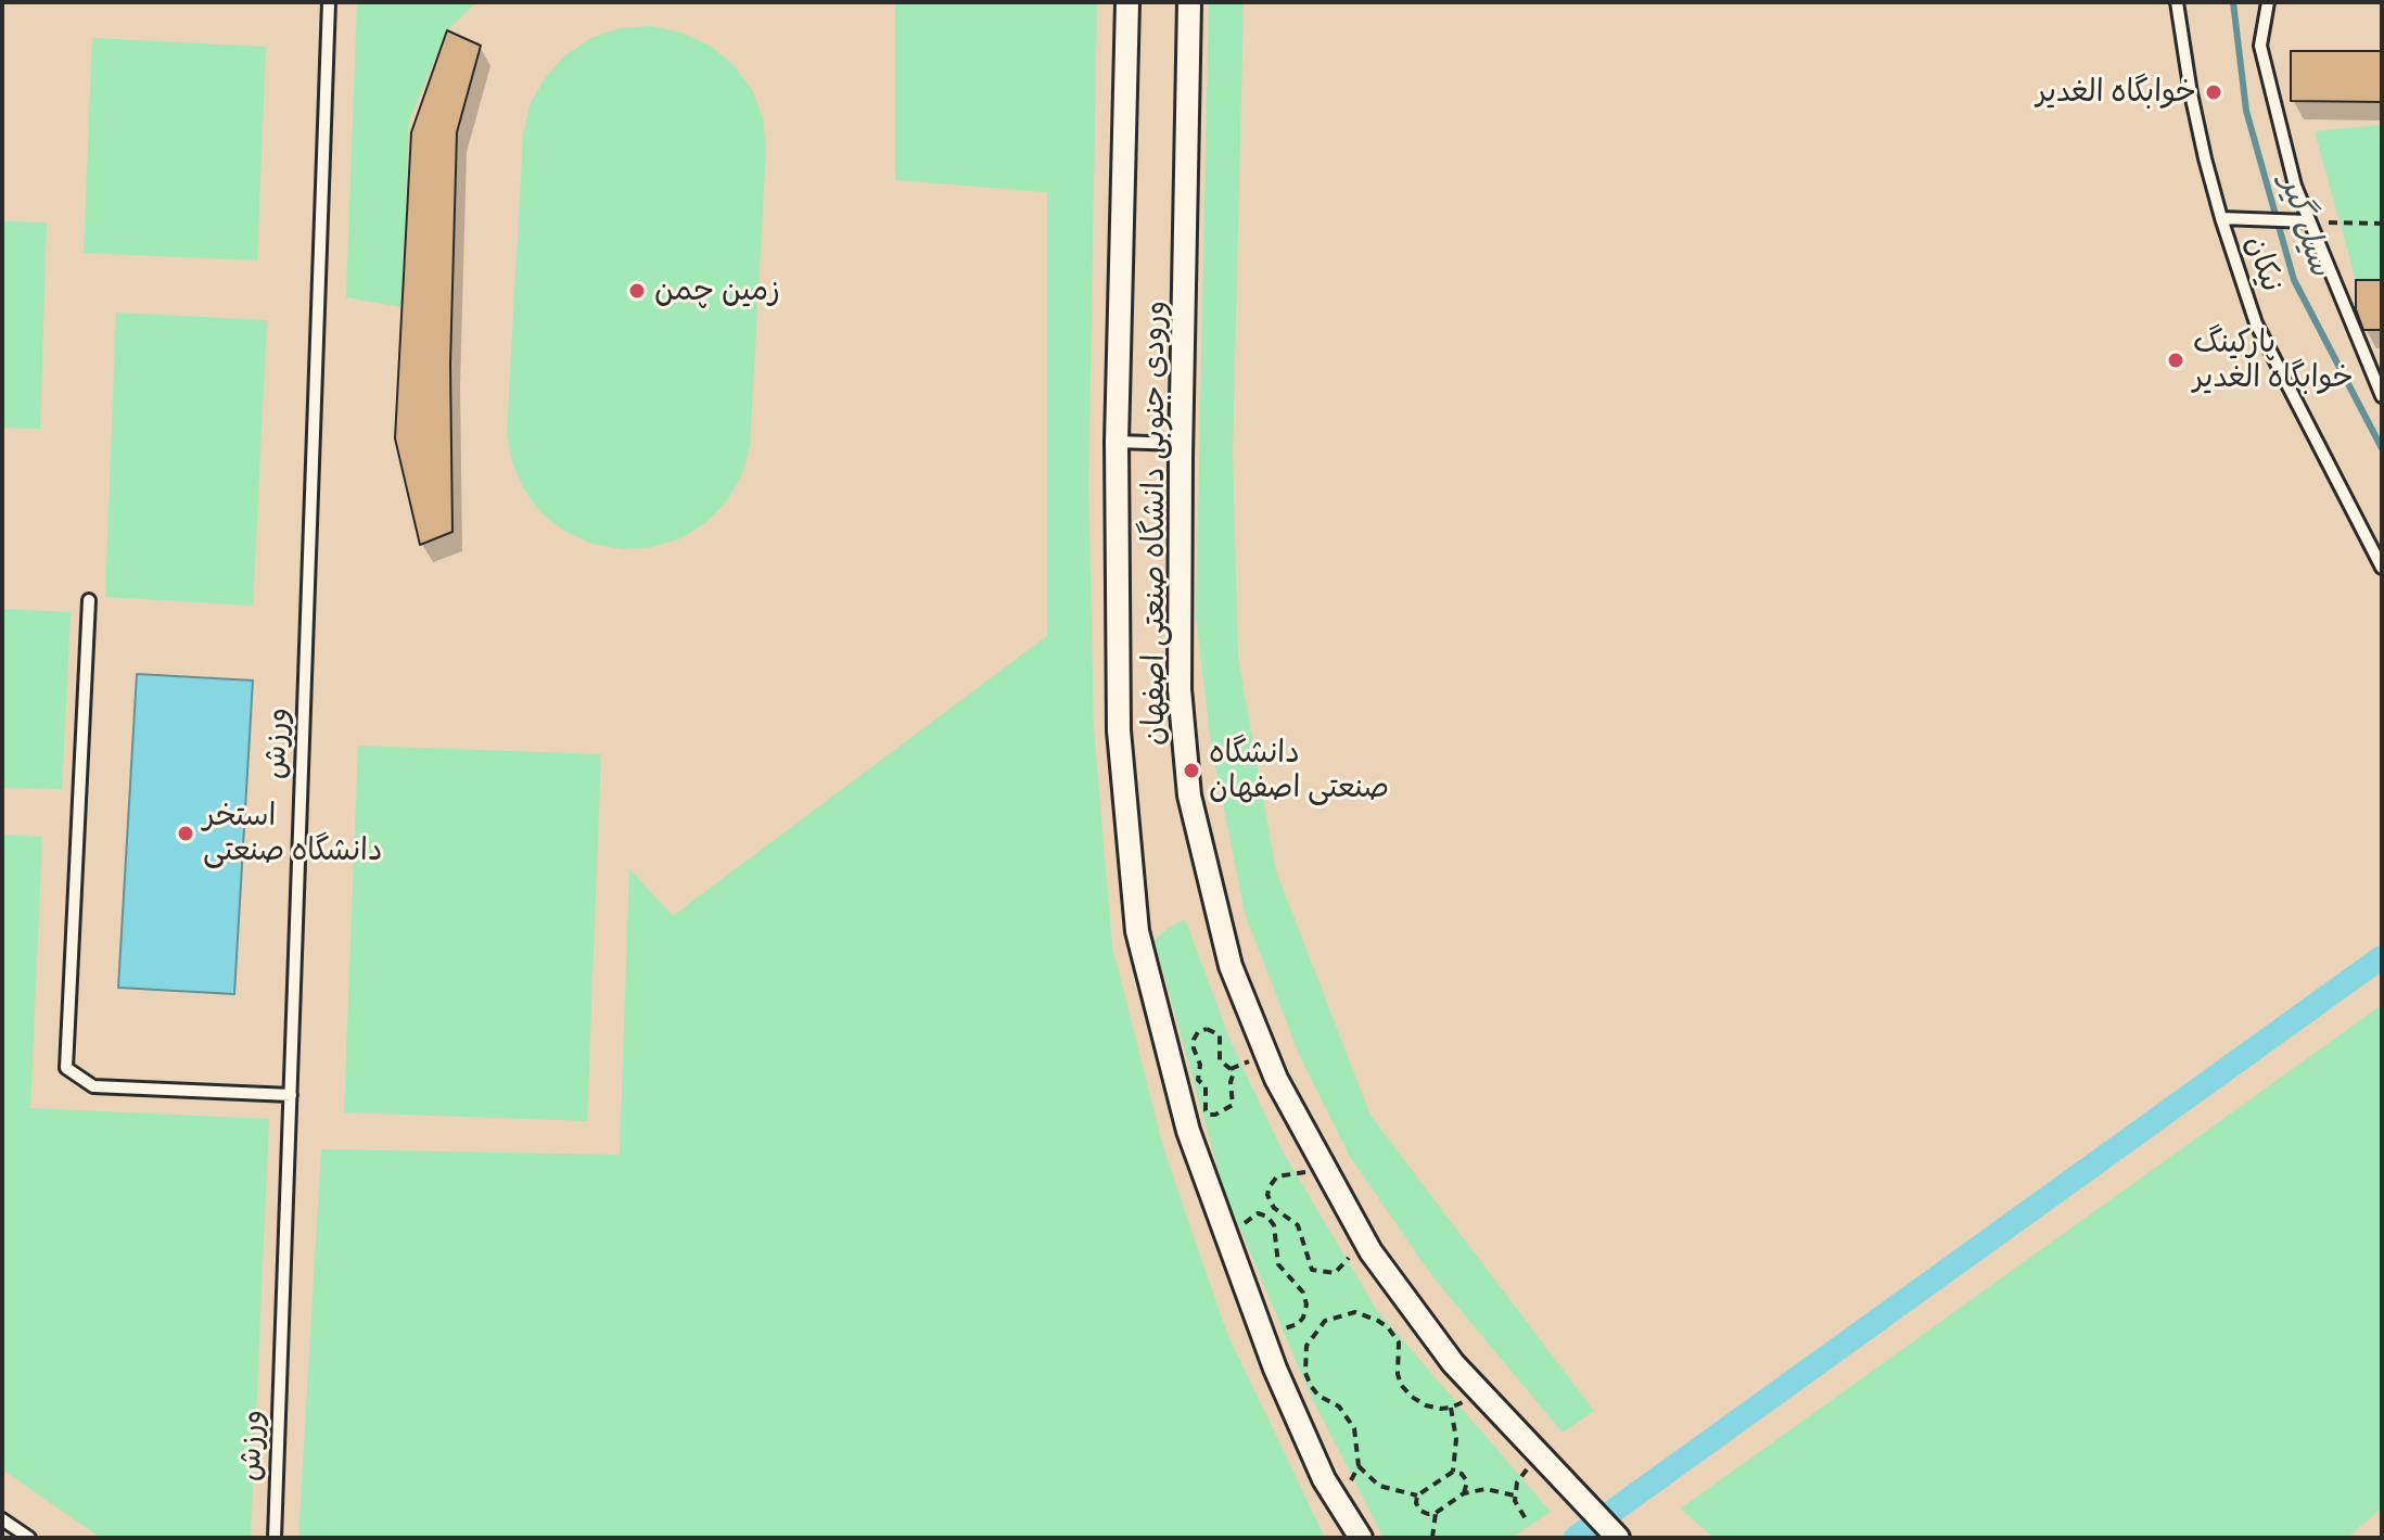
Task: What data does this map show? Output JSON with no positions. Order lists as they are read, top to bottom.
{
  "streets": {
    "street": ["ورودی جنوبی دانشگاه صنعتی اصفهان"],
    "lane": ["نیکان", "ورزش"]
  },
  "water": ["سیل گیر"],
  "places": [
    "خوابگاه الغدیر",
    "زمین چمن",
    "پارکینگ خوابگاه الغدیر",
    "دانشگاه صنعتی اصفهان",
    "استخر دانشگاه صنعتی"
  ]
}
